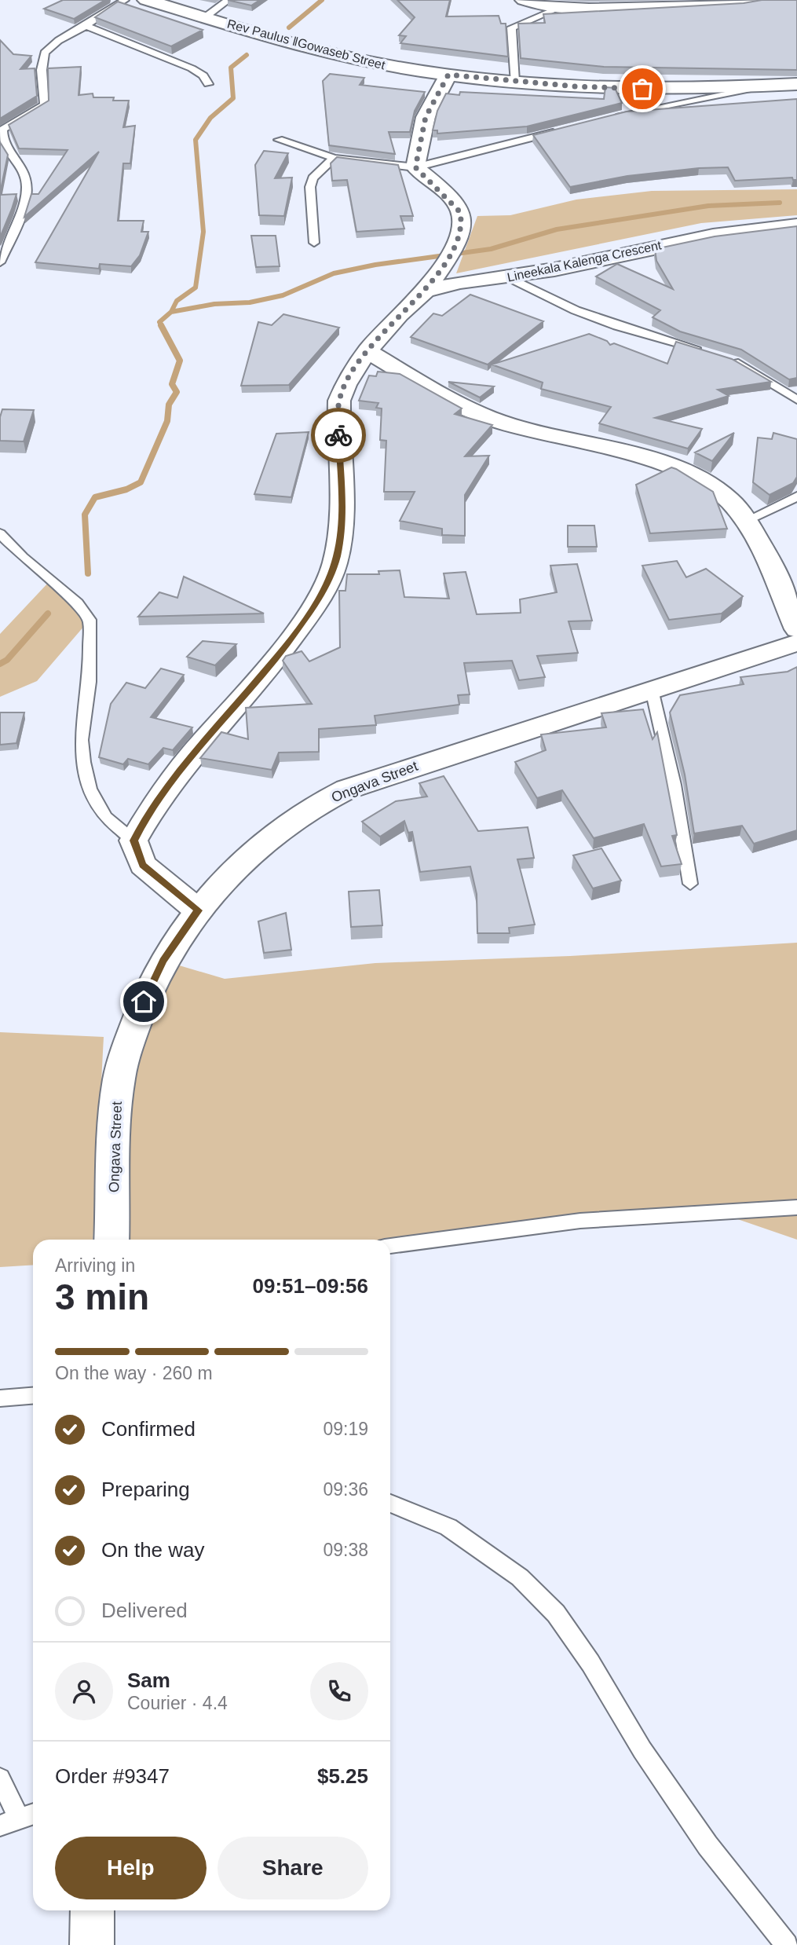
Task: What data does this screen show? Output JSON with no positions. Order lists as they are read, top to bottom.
{
  "streets": {
    "street": ["Rev Paulus ǁGowaseb Street", "Lineekala Kalenga Crescent", "Ongava Street"]
  },
  "page": {
    "heading": ["3 min", "Arriving in", "09:51–09:56"],
    "panel": [
      "Sam",
      "Courier · 4.4",
      "Order #9347",
      "$5.25"
    ],
    "bar": "On the way · 260 m",
    "list": [
      ["Confirmed", "09:19"],
      ["Preparing", "09:36"],
      ["On the way", "09:38"],
      "Delivered"
    ],
    "buttons": ["Help", "Share"]
  }
}
